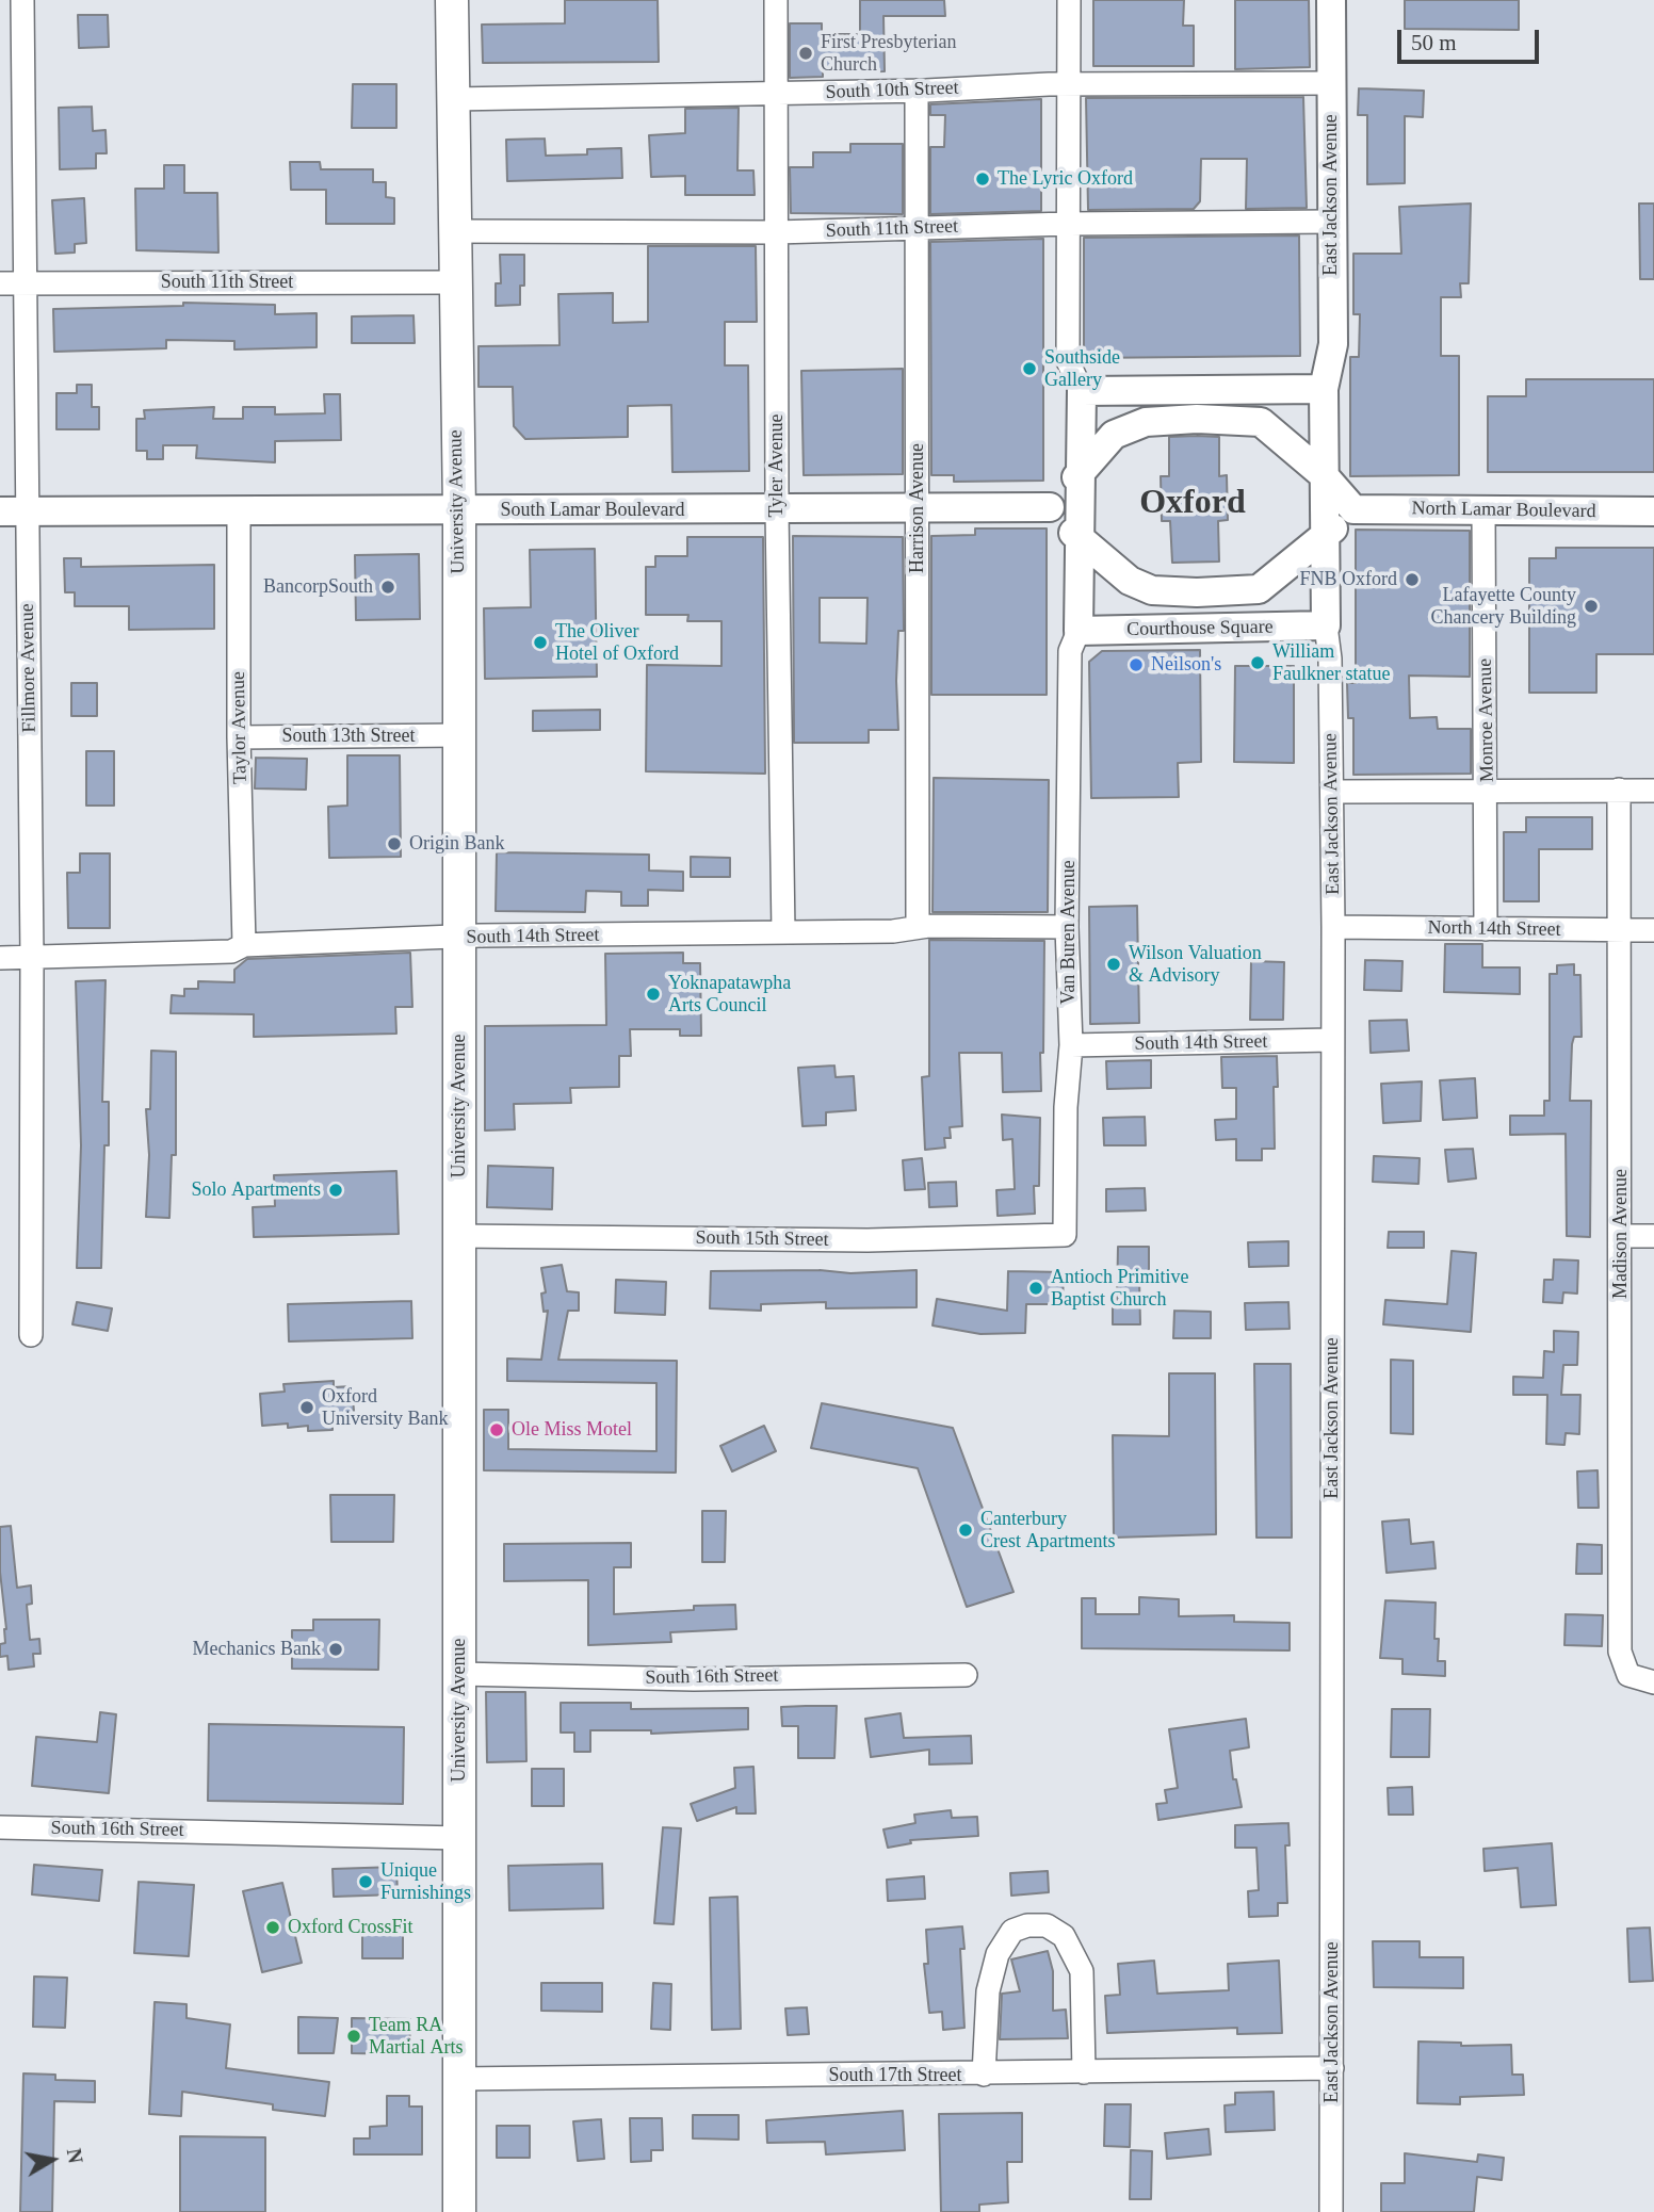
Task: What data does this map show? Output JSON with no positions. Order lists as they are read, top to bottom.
{
  "streets": {
    "main road": ["University Avenue"],
    "street": [
      "South 10th Street",
      "East Jackson Avenue",
      "South 11th Street",
      "Tyler Avenue",
      "Harrison Avenue",
      "South Lamar Boulevard",
      "North Lamar Boulevard",
      "Courthouse Square",
      "Fillmore Avenue",
      "Monroe Avenue",
      "Taylor Avenue",
      "South 13th Street",
      "North 14th Street",
      "Van Buren Avenue",
      "South 14th Street",
      "Madison Avenue",
      "South 15th Street",
      "South 16th Street",
      "South 17th Street"
    ]
  },
  "crossings": [
    ["South 10th Street", "East Jackson Avenue"],
    ["South 10th Street", "Tyler Avenue"],
    ["South 10th Street", "University Avenue"],
    ["South 10th Street", "Harrison Avenue"],
    ["East Jackson Avenue", "South 11th Street"],
    ["East Jackson Avenue", "Courthouse Square"],
    ["East Jackson Avenue", "North 14th Street"],
    ["East Jackson Avenue", "South 14th Street"],
    ["East Jackson Avenue", "South 17th Street"],
    ["South 11th Street", "Tyler Avenue"],
    ["South 11th Street", "University Avenue"],
    ["South 11th Street", "Harrison Avenue"],
    ["South 11th Street", "Fillmore Avenue"],
    ["Tyler Avenue", "South Lamar Boulevard"],
    ["Tyler Avenue", "South 14th Street"],
    ["University Avenue", "South Lamar Boulevard"],
    ["University Avenue", "South 13th Street"],
    ["University Avenue", "South 14th Street"],
    ["University Avenue", "South 15th Street"],
    ["University Avenue", "South 16th Street"],
    ["University Avenue", "South 17th Street"],
    ["Harrison Avenue", "South Lamar Boulevard"],
    ["Harrison Avenue", "South 14th Street"],
    ["South Lamar Boulevard", "Courthouse Square"],
    ["South Lamar Boulevard", "Fillmore Avenue"],
    ["South Lamar Boulevard", "Taylor Avenue"],
    ["North Lamar Boulevard", "Courthouse Square"],
    ["North Lamar Boulevard", "Monroe Avenue"],
    ["Courthouse Square", "Van Buren Avenue"],
    ["Fillmore Avenue", "South 14th Street"],
    ["Monroe Avenue", "North 14th Street"],
    ["Taylor Avenue", "South 13th Street"],
    ["Taylor Avenue", "South 14th Street"],
    ["North 14th Street", "Madison Avenue"],
    ["Van Buren Avenue", "South 14th Street"],
    ["Van Buren Avenue", "South 15th Street"]
  ],
  "districts": ["Oxford"],
  "places": [
    "First Presbyterian Church",
    "The Lyric Oxford",
    "Southside Gallery",
    "FNB Oxford",
    "BancorpSouth",
    "Lafayette County Chancery Building",
    "The Oliver Hotel of Oxford",
    "William Faulkner statue",
    "Neilson's",
    "Origin Bank",
    "Wilson Valuation & Advisory",
    "Yoknapatawpha Arts Council",
    "Solo Apartments",
    "Antioch Primitive Baptist Church",
    "Oxford University Bank",
    "Ole Miss Motel",
    "Canterbury Crest Apartments",
    "Mechanics Bank",
    "Unique Furnishings",
    "Oxford CrossFit",
    "Team RA Martial Arts"
  ],
  "scale_bar": "50 m",
  "north": "right"
}
